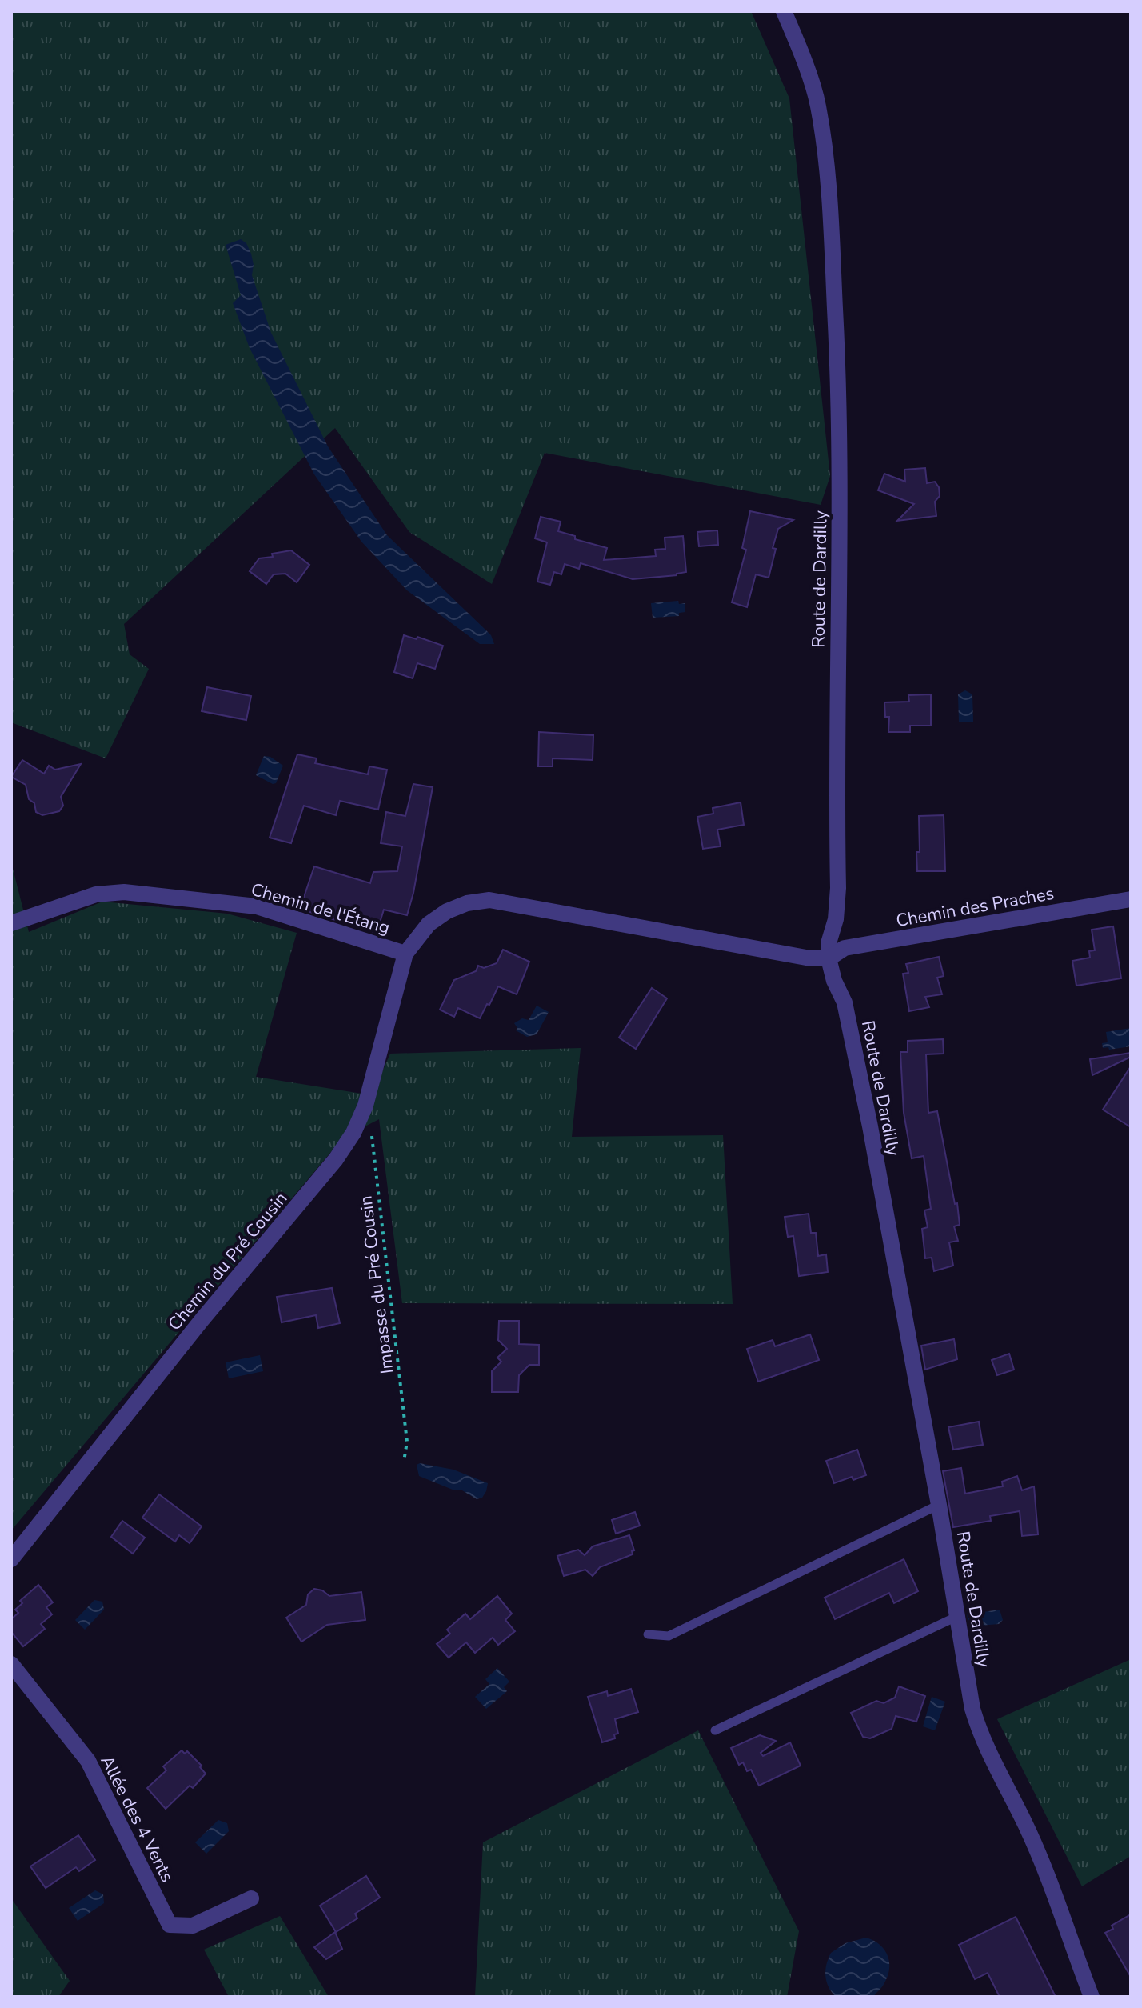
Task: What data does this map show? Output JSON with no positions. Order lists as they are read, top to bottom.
{
  "streets": {
    "street": [
      "Route de Dardilly",
      "Chemin des Praches",
      "Chemin de l'Étang",
      "Chemin du Pré Cousin",
      "Allée des 4 Vents"
    ],
    "path": ["Impasse du Pré Cousin"]
  },
  "crossings": [
    ["Route de Dardilly", "Chemin des Praches"],
    ["Route de Dardilly", "Chemin de l'Étang"],
    ["Chemin des Praches", "Chemin de l'Étang"],
    ["Chemin de l'Étang", "Chemin du Pré Cousin"],
    ["Chemin du Pré Cousin", "Impasse du Pré Cousin"]
  ]
}
